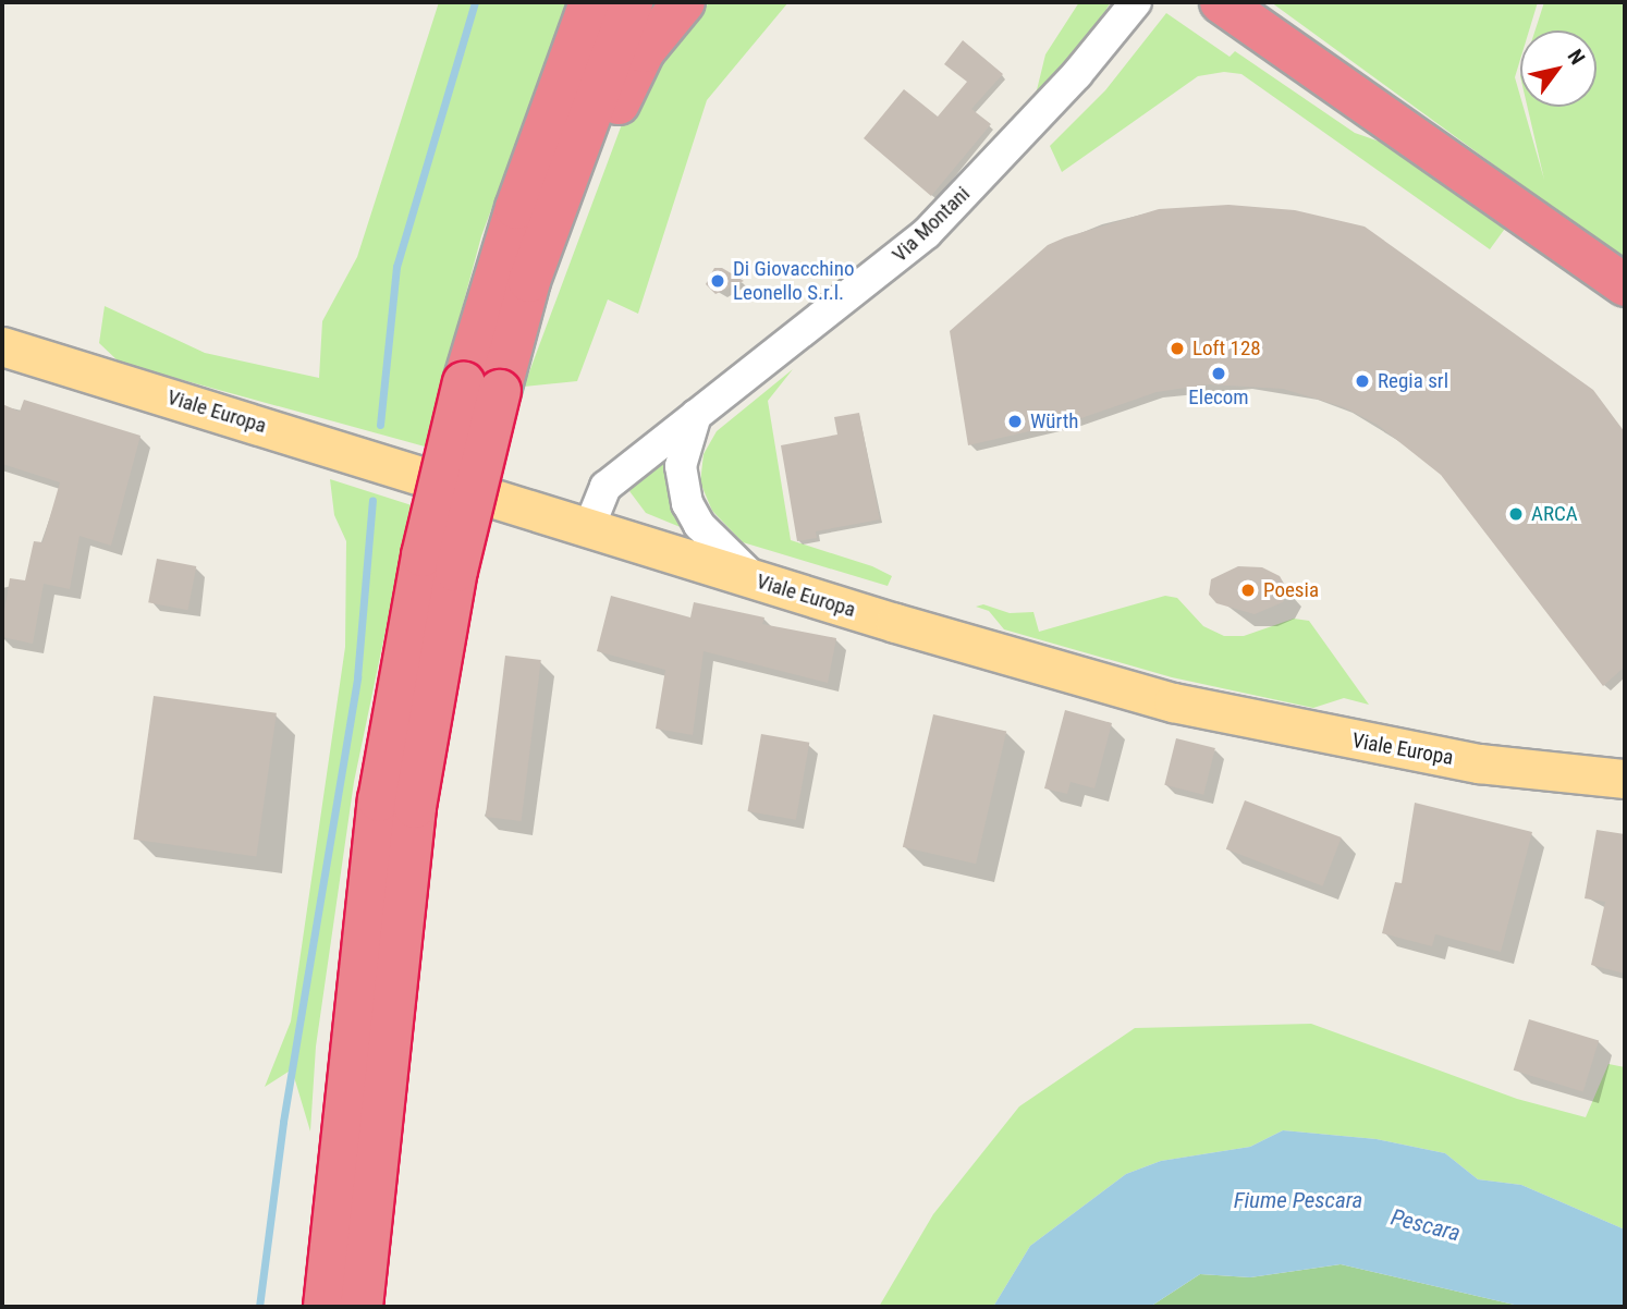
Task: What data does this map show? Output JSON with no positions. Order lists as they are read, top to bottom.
{
  "streets": {
    "main road": ["Viale Europa"],
    "street": ["Via Montani"]
  },
  "crossings": [
    ["Via Montani", "Viale Europa"]
  ],
  "water": ["Fiume Pescara", "Pescara"],
  "places": [
    "Di Giovacchino Leonello S.r.l.",
    "Loft 128",
    "Elecom",
    "Regia srl",
    "Würth",
    "ARCA",
    "Poesia"
  ],
  "north": "top right"
}
